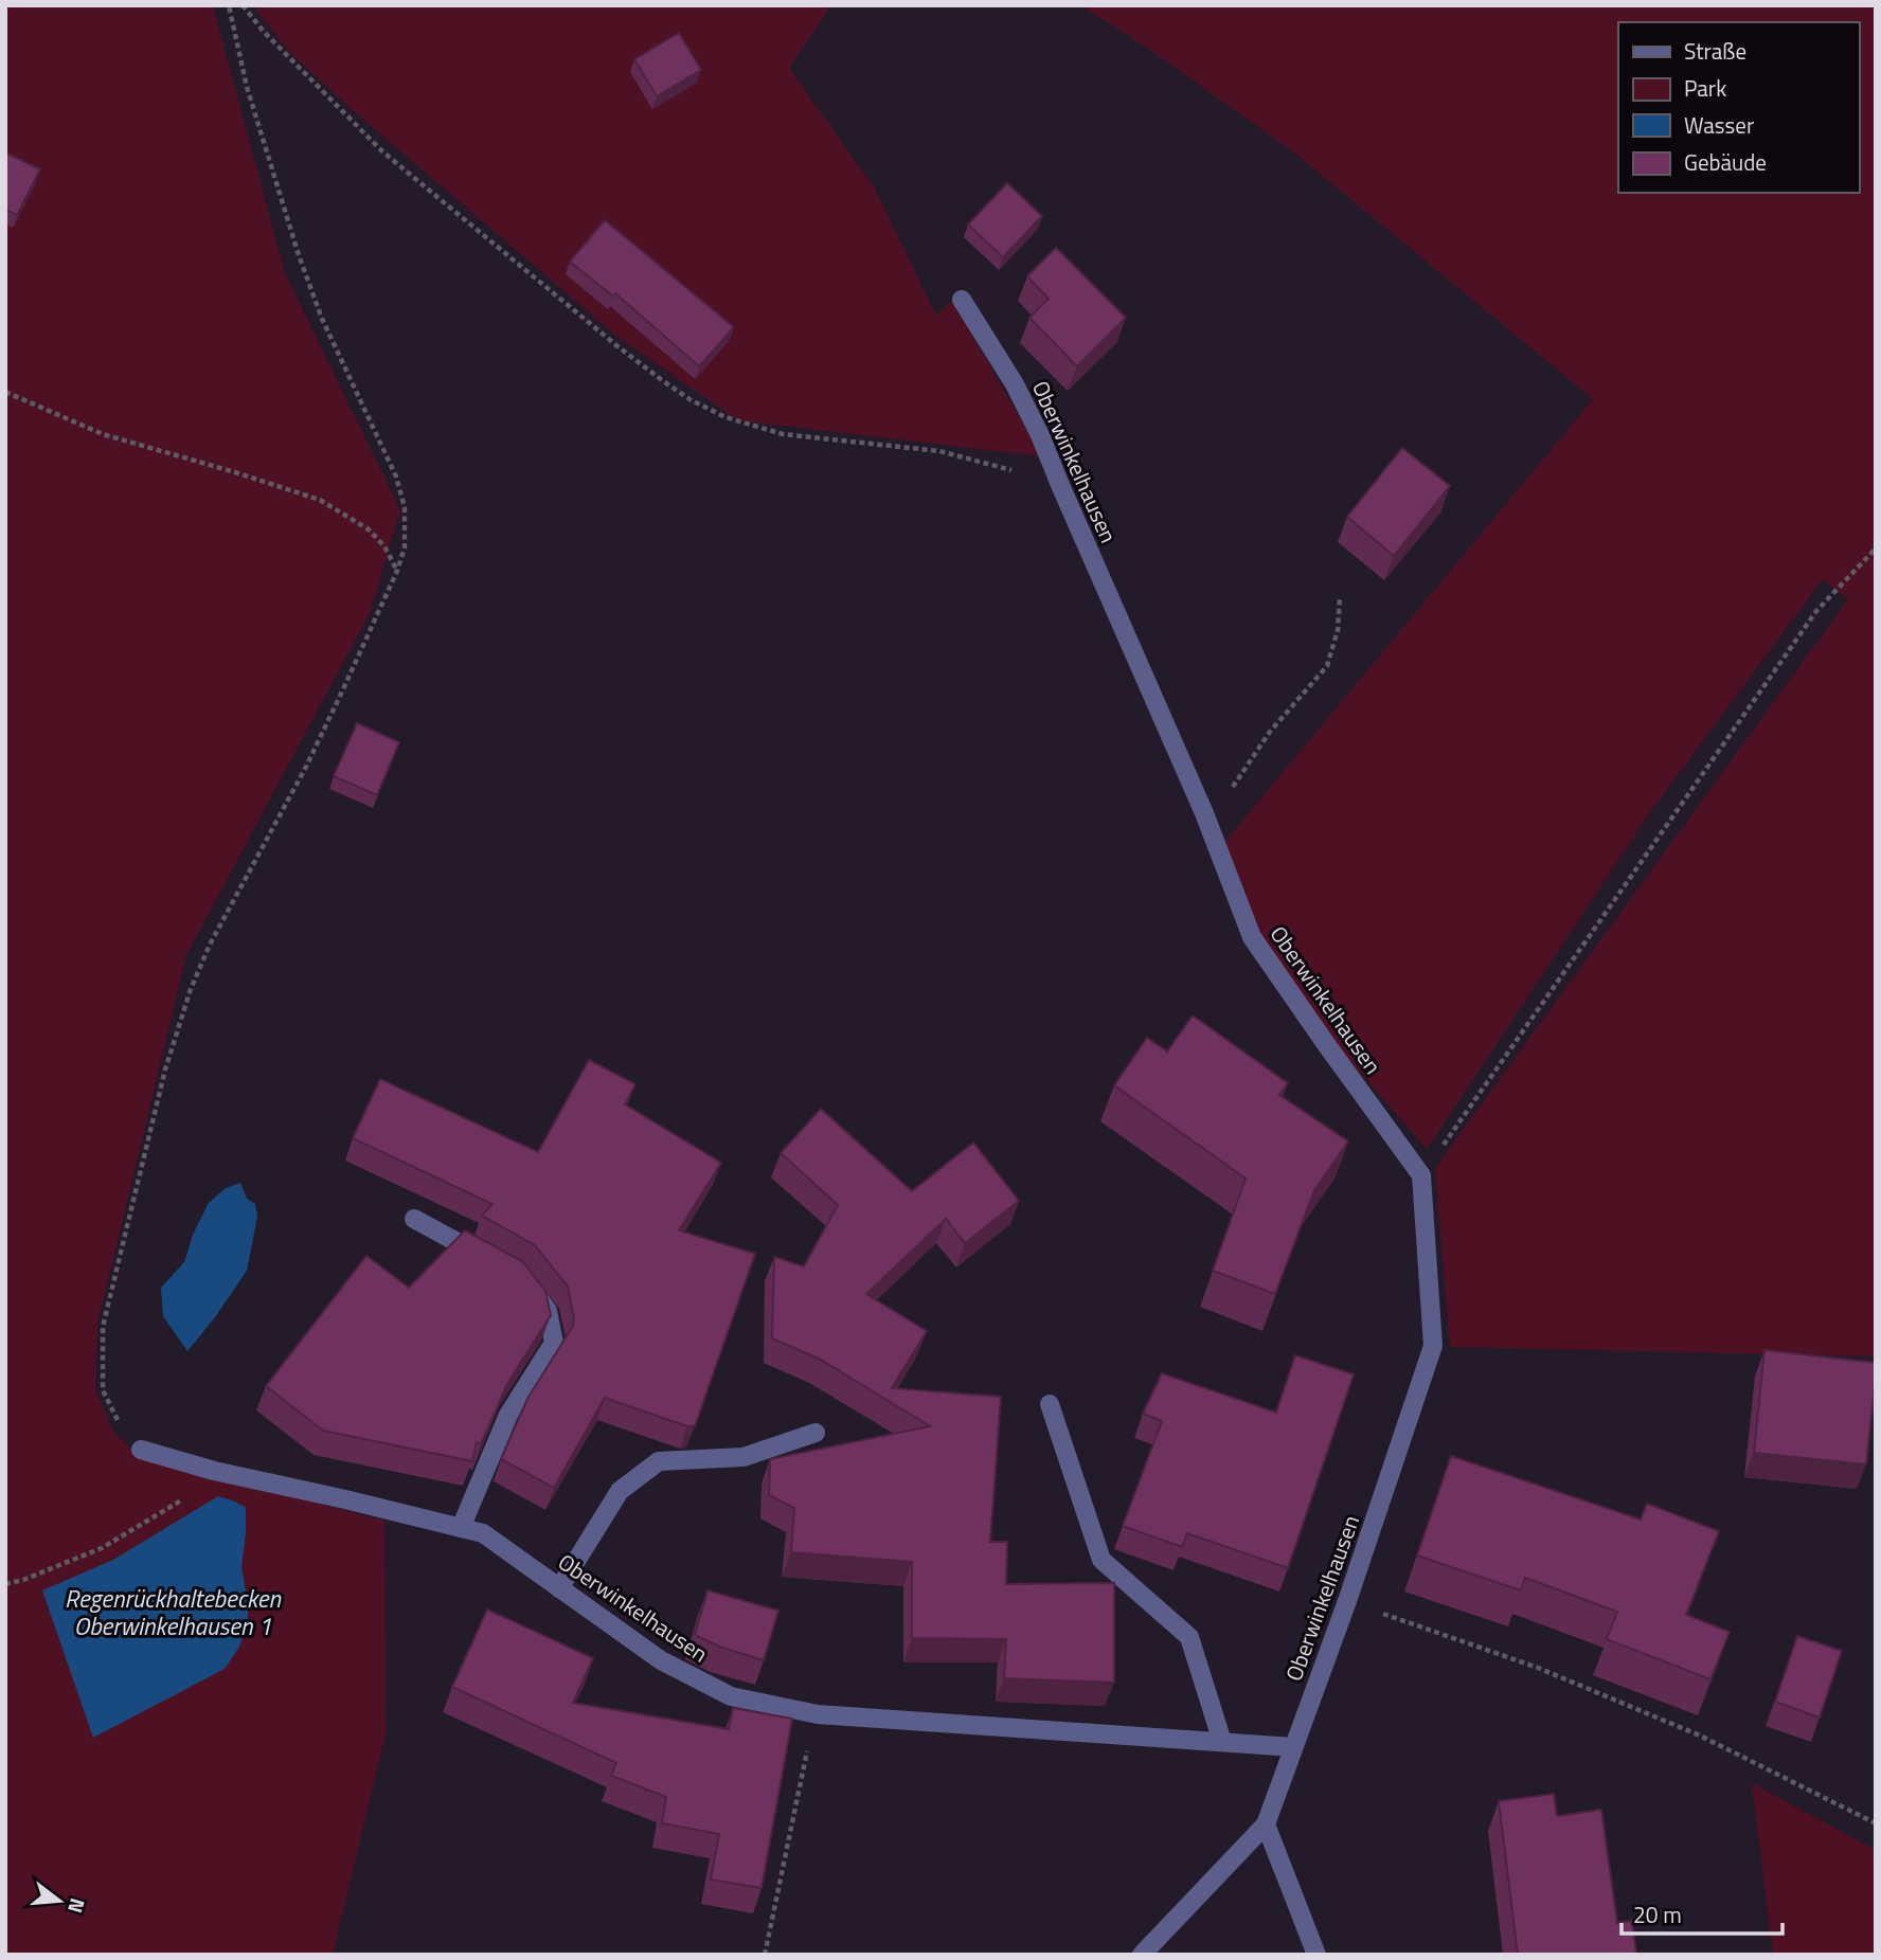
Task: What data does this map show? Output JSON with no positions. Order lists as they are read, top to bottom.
{
  "streets": {
    "street": ["Oberwinkelhausen"]
  },
  "water": ["Regenrückhaltebecken Oberwinkelhausen 1"],
  "legend": [
    "Straße",
    "Park",
    "Wasser",
    "Gebäude"
  ],
  "scale_bar": "20 m",
  "north": "right"
}
